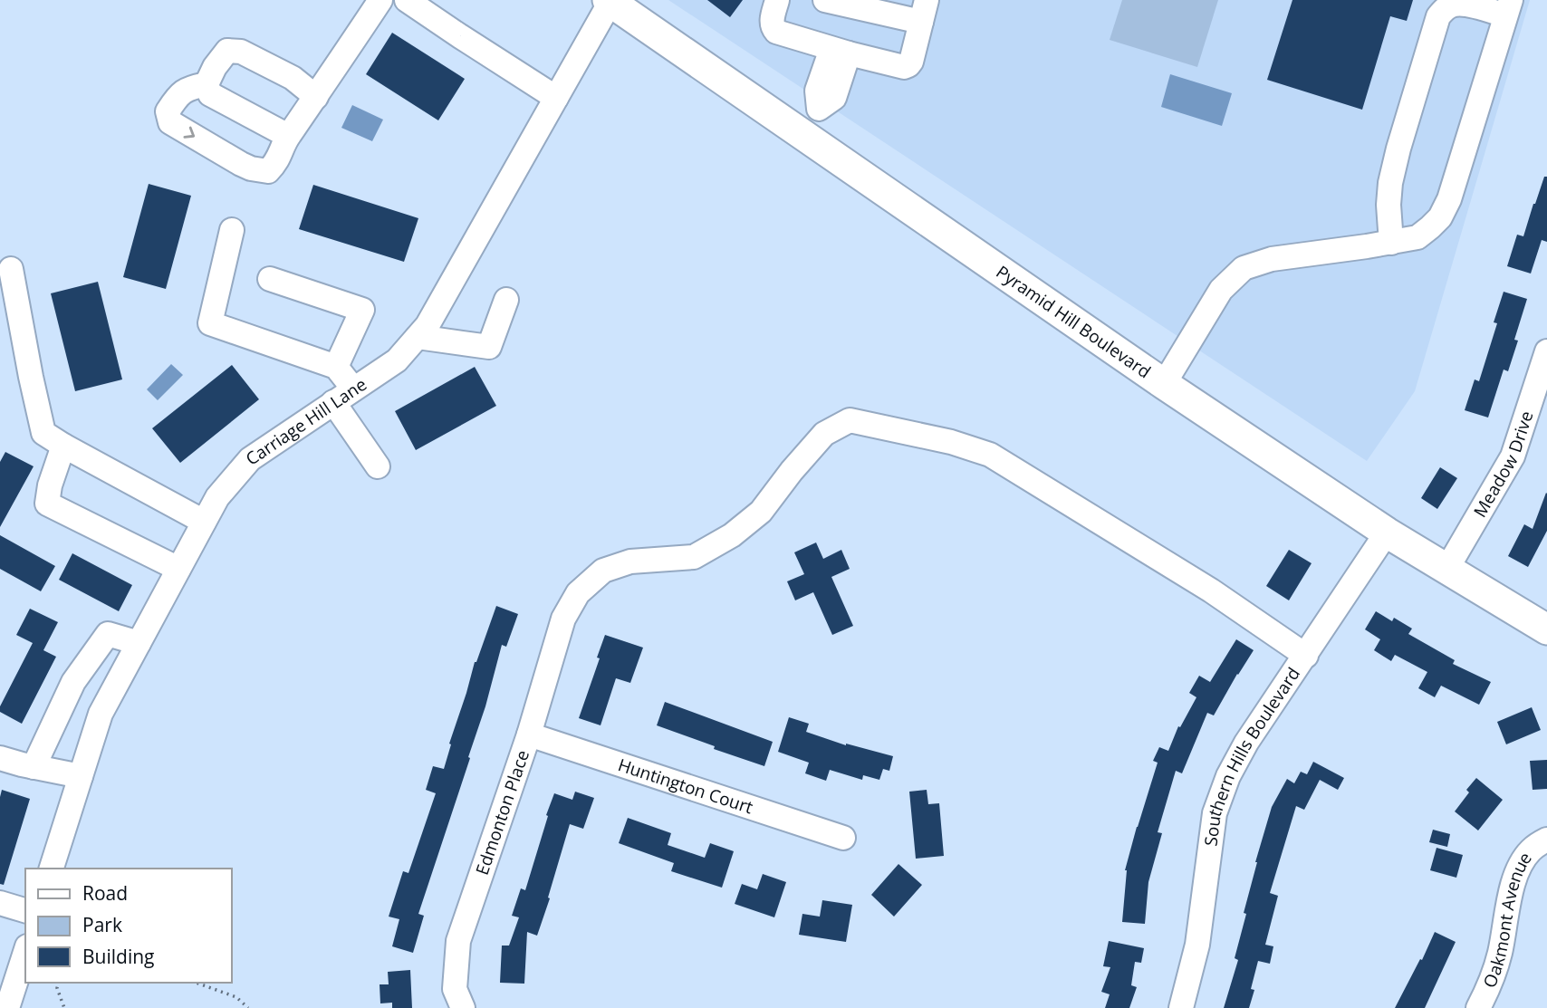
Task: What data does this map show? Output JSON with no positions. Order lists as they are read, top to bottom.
{
  "streets": {
    "main road": ["Pyramid Hill Boulevard"],
    "street": [
      "Carriage Hill Lane",
      "Meadow Drive",
      "Southern Hills Boulevard",
      "Huntington Court",
      "Edmonton Place",
      "Oakmont Avenue"
    ]
  },
  "crossings": [
    ["Pyramid Hill Boulevard", "Carriage Hill Lane"],
    ["Pyramid Hill Boulevard", "Meadow Drive"],
    ["Pyramid Hill Boulevard", "Southern Hills Boulevard"],
    ["Southern Hills Boulevard", "Edmonton Place"],
    ["Huntington Court", "Edmonton Place"]
  ],
  "legend": ["Road", "Park", "Building"]
}
